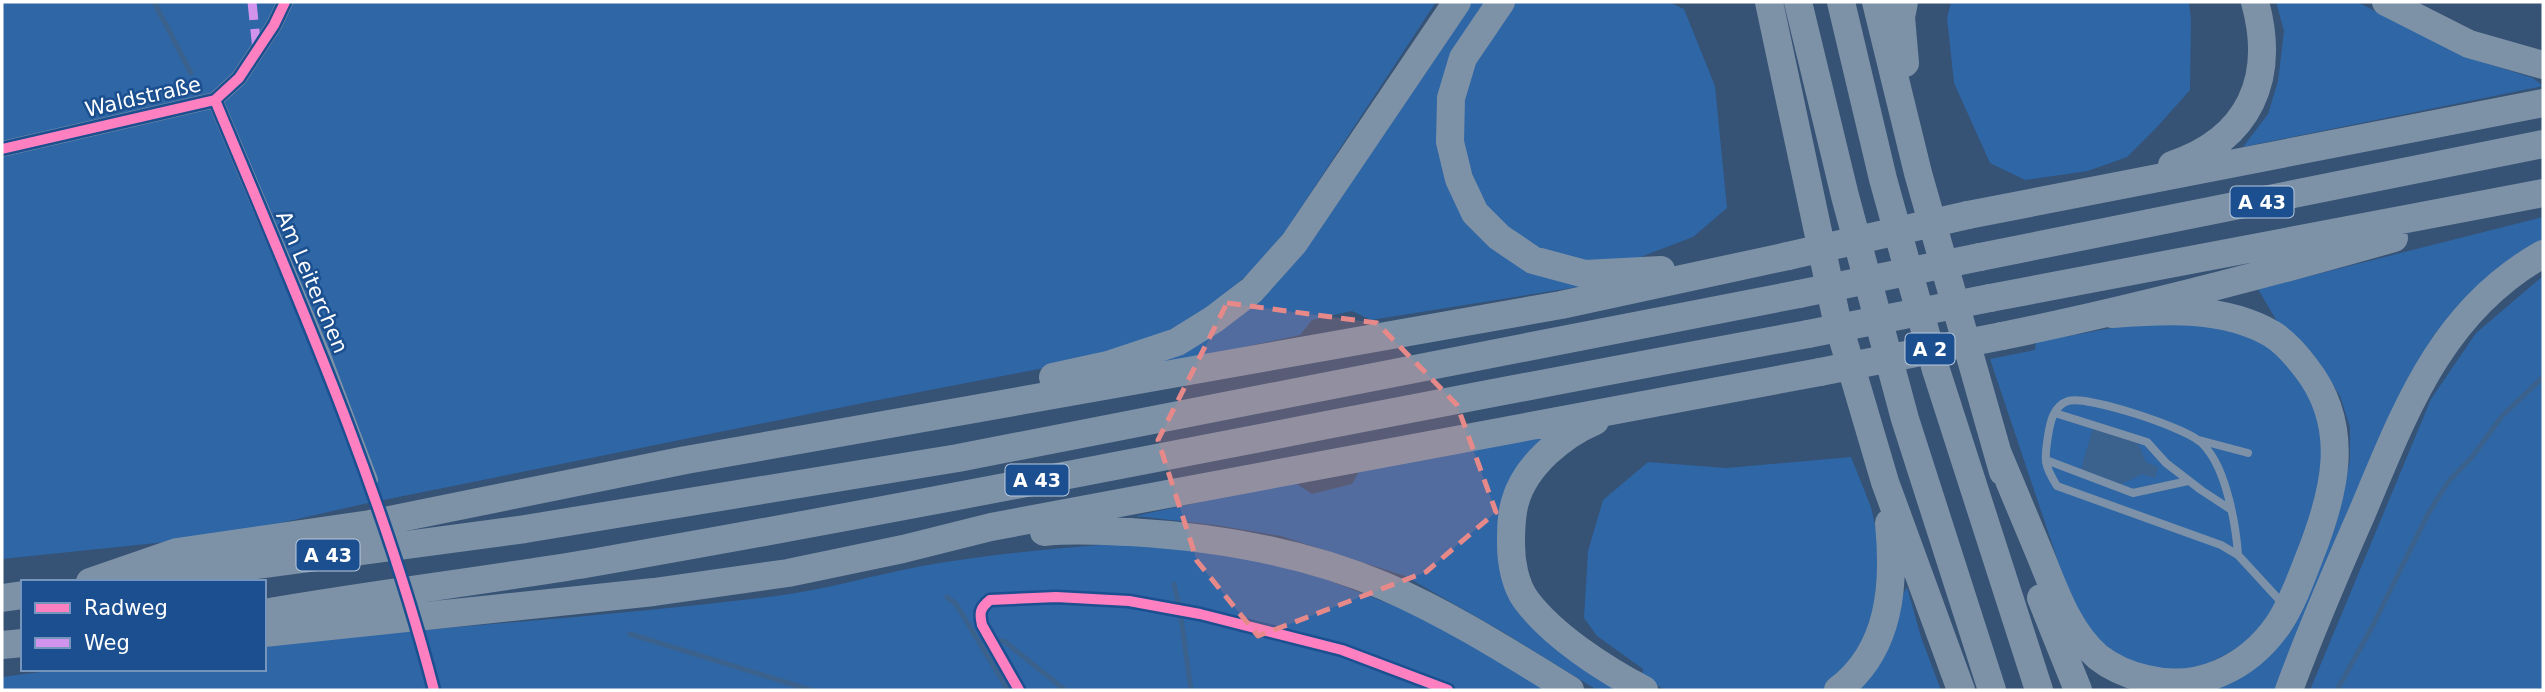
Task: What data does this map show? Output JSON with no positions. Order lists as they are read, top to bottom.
{
  "streets": {
    "highway": ["A 43", "A 2"],
    "street": ["Waldstraße", "Am Leiterchen"]
  },
  "crossings": [
    ["Waldstraße", "Am Leiterchen"]
  ],
  "legend": ["Radweg", "Weg"]
}
